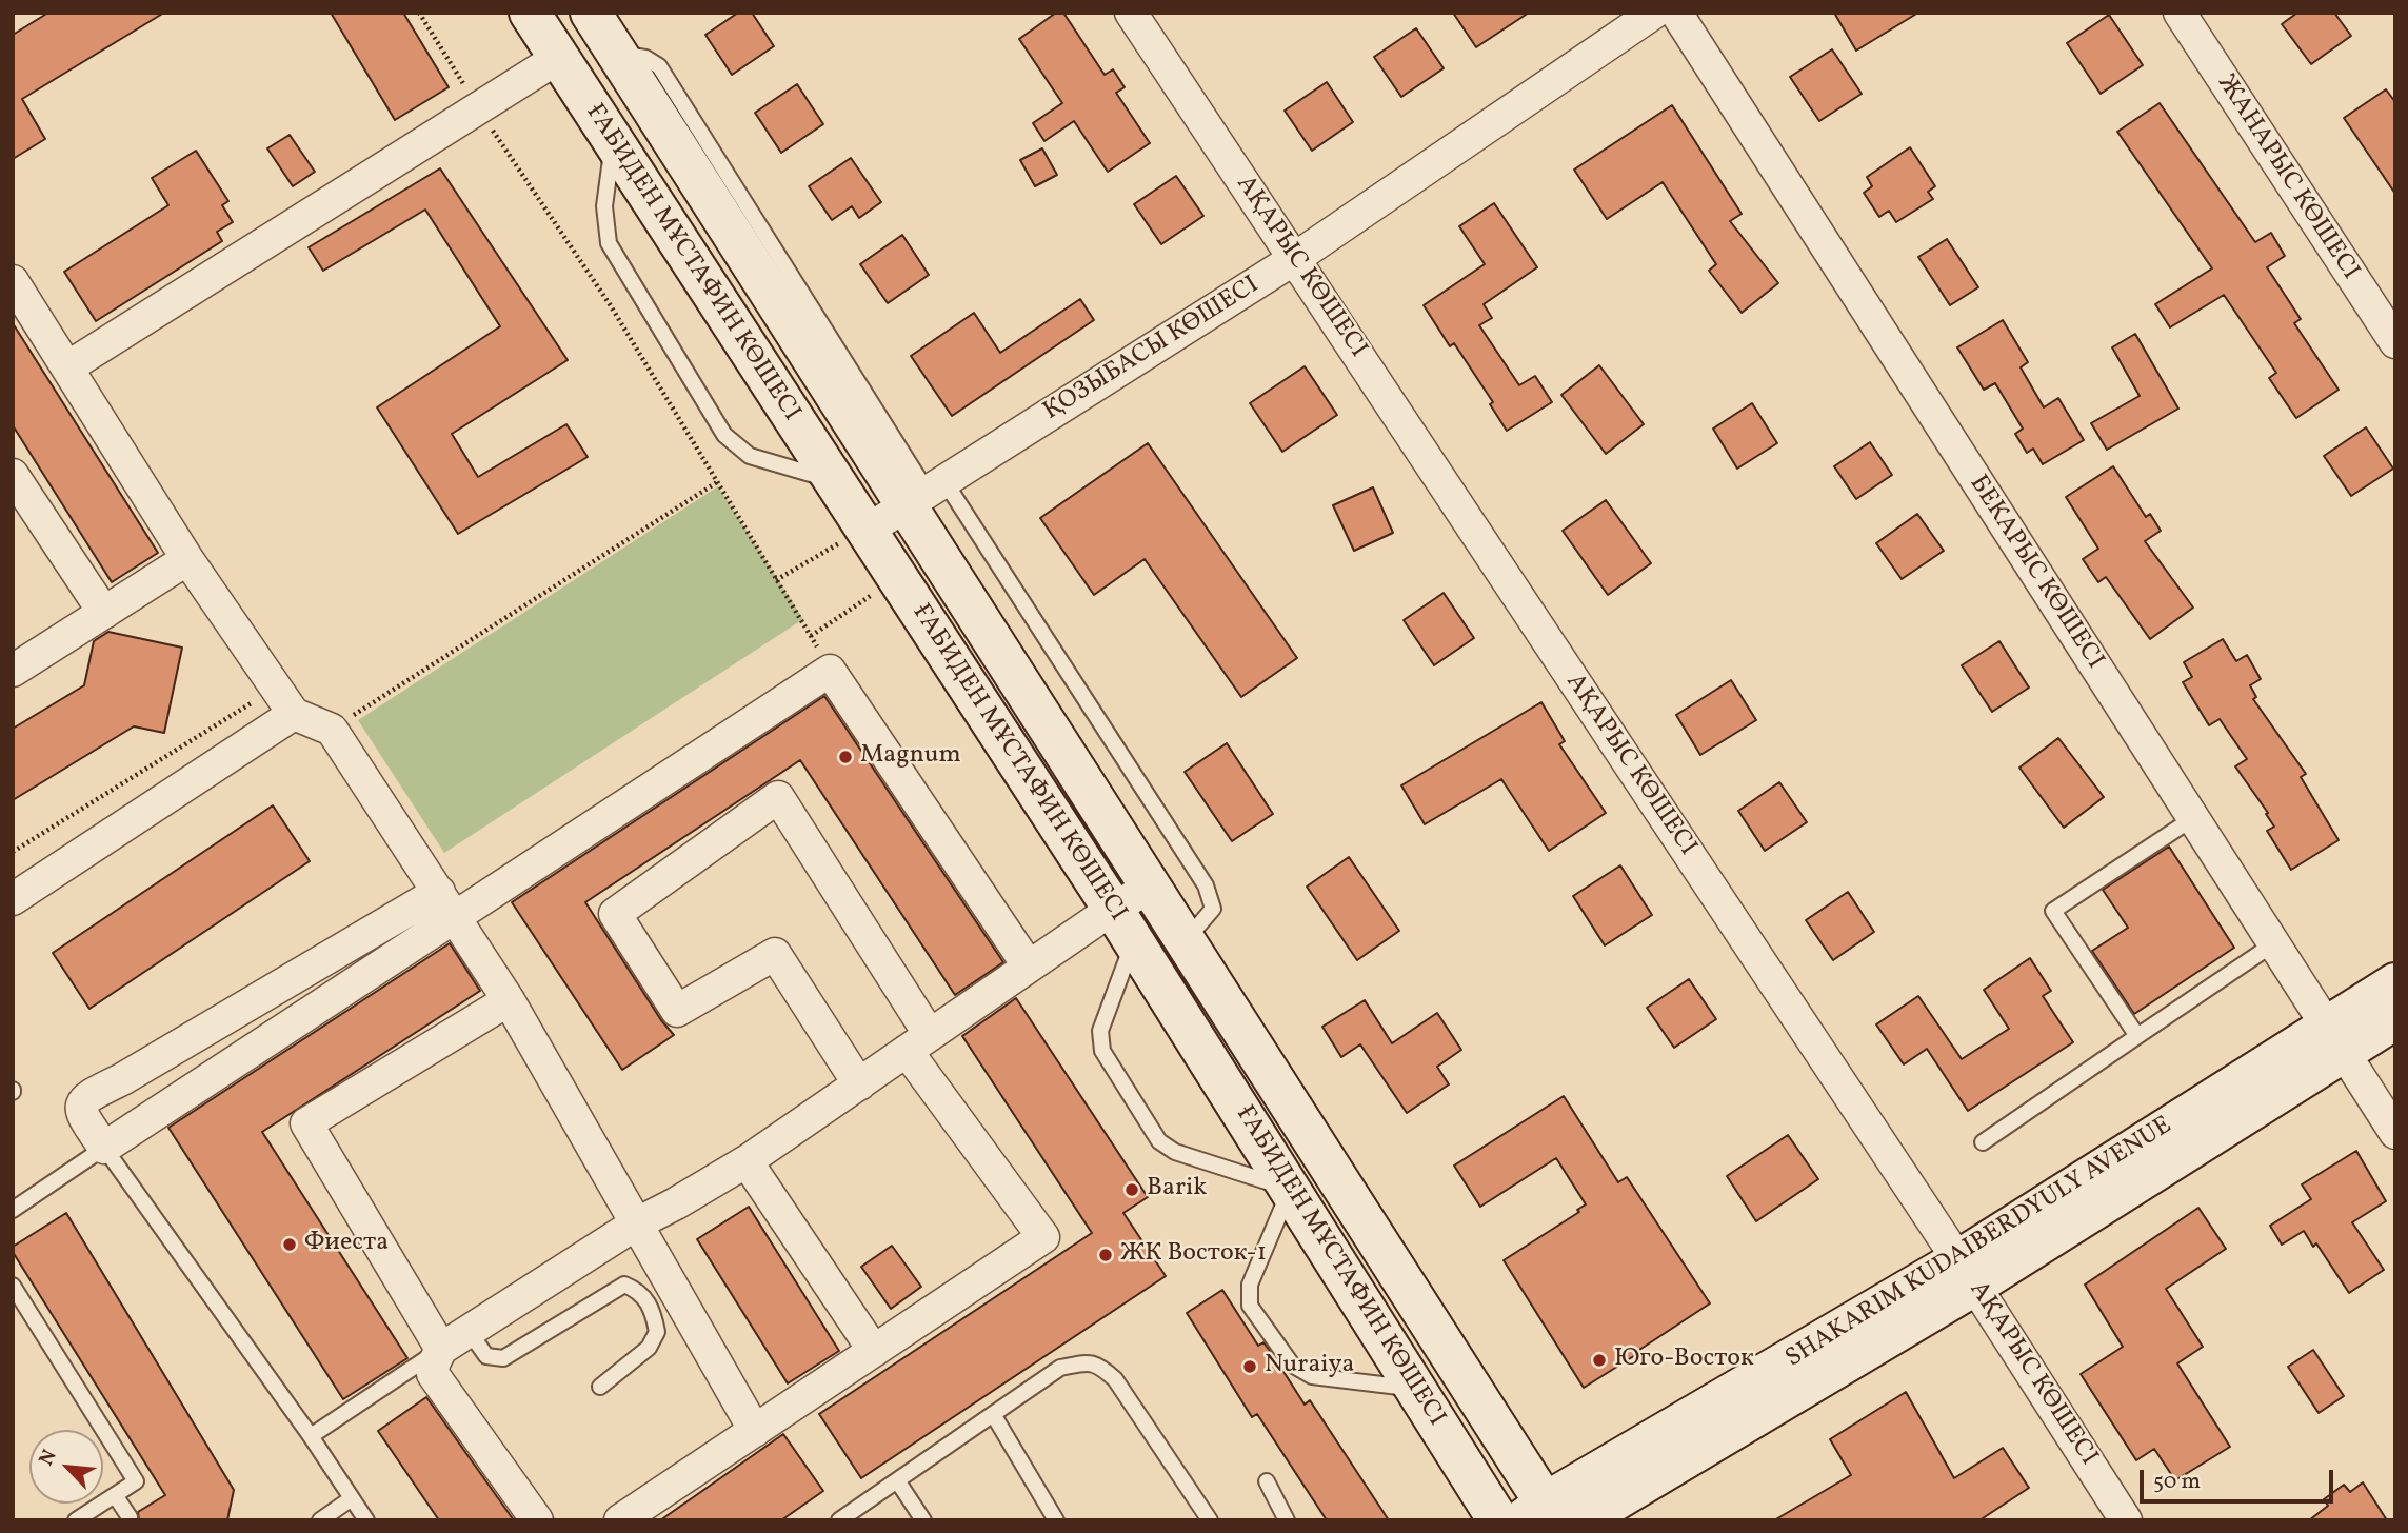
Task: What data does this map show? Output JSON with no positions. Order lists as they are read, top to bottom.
{
  "streets": {
    "street": [
      "ЖАНАРЫС КӨШЕСІ",
      "ҒАБИДЕН МҰСТАФИН КӨШЕСІ",
      "АҚАРЫС КӨШЕСІ",
      "ҚОЗЫБАСЫ КӨШЕСІ",
      "БЕКАРЫС КӨШЕСІ",
      "SHAKARIM KUDAIBERDYULY AVENUE"
    ]
  },
  "crossings": [
    ["ҒАБИДЕН МҰСТАФИН КӨШЕСІ", "ҚОЗЫБАСЫ КӨШЕСІ"],
    ["ҒАБИДЕН МҰСТАФИН КӨШЕСІ", "SHAKARIM KUDAIBERDYULY AVENUE"],
    ["АҚАРЫС КӨШЕСІ", "ҚОЗЫБАСЫ КӨШЕСІ"],
    ["АҚАРЫС КӨШЕСІ", "SHAKARIM KUDAIBERDYULY AVENUE"],
    ["БЕКАРЫС КӨШЕСІ", "SHAKARIM KUDAIBERDYULY AVENUE"]
  ],
  "places": [
    "Magnum",
    "Barik",
    "Фиеста",
    "ЖК Восток-1",
    "Юго-Восток",
    "Nuraiya"
  ],
  "scale_bar": "50 m",
  "north": "top left"
}
